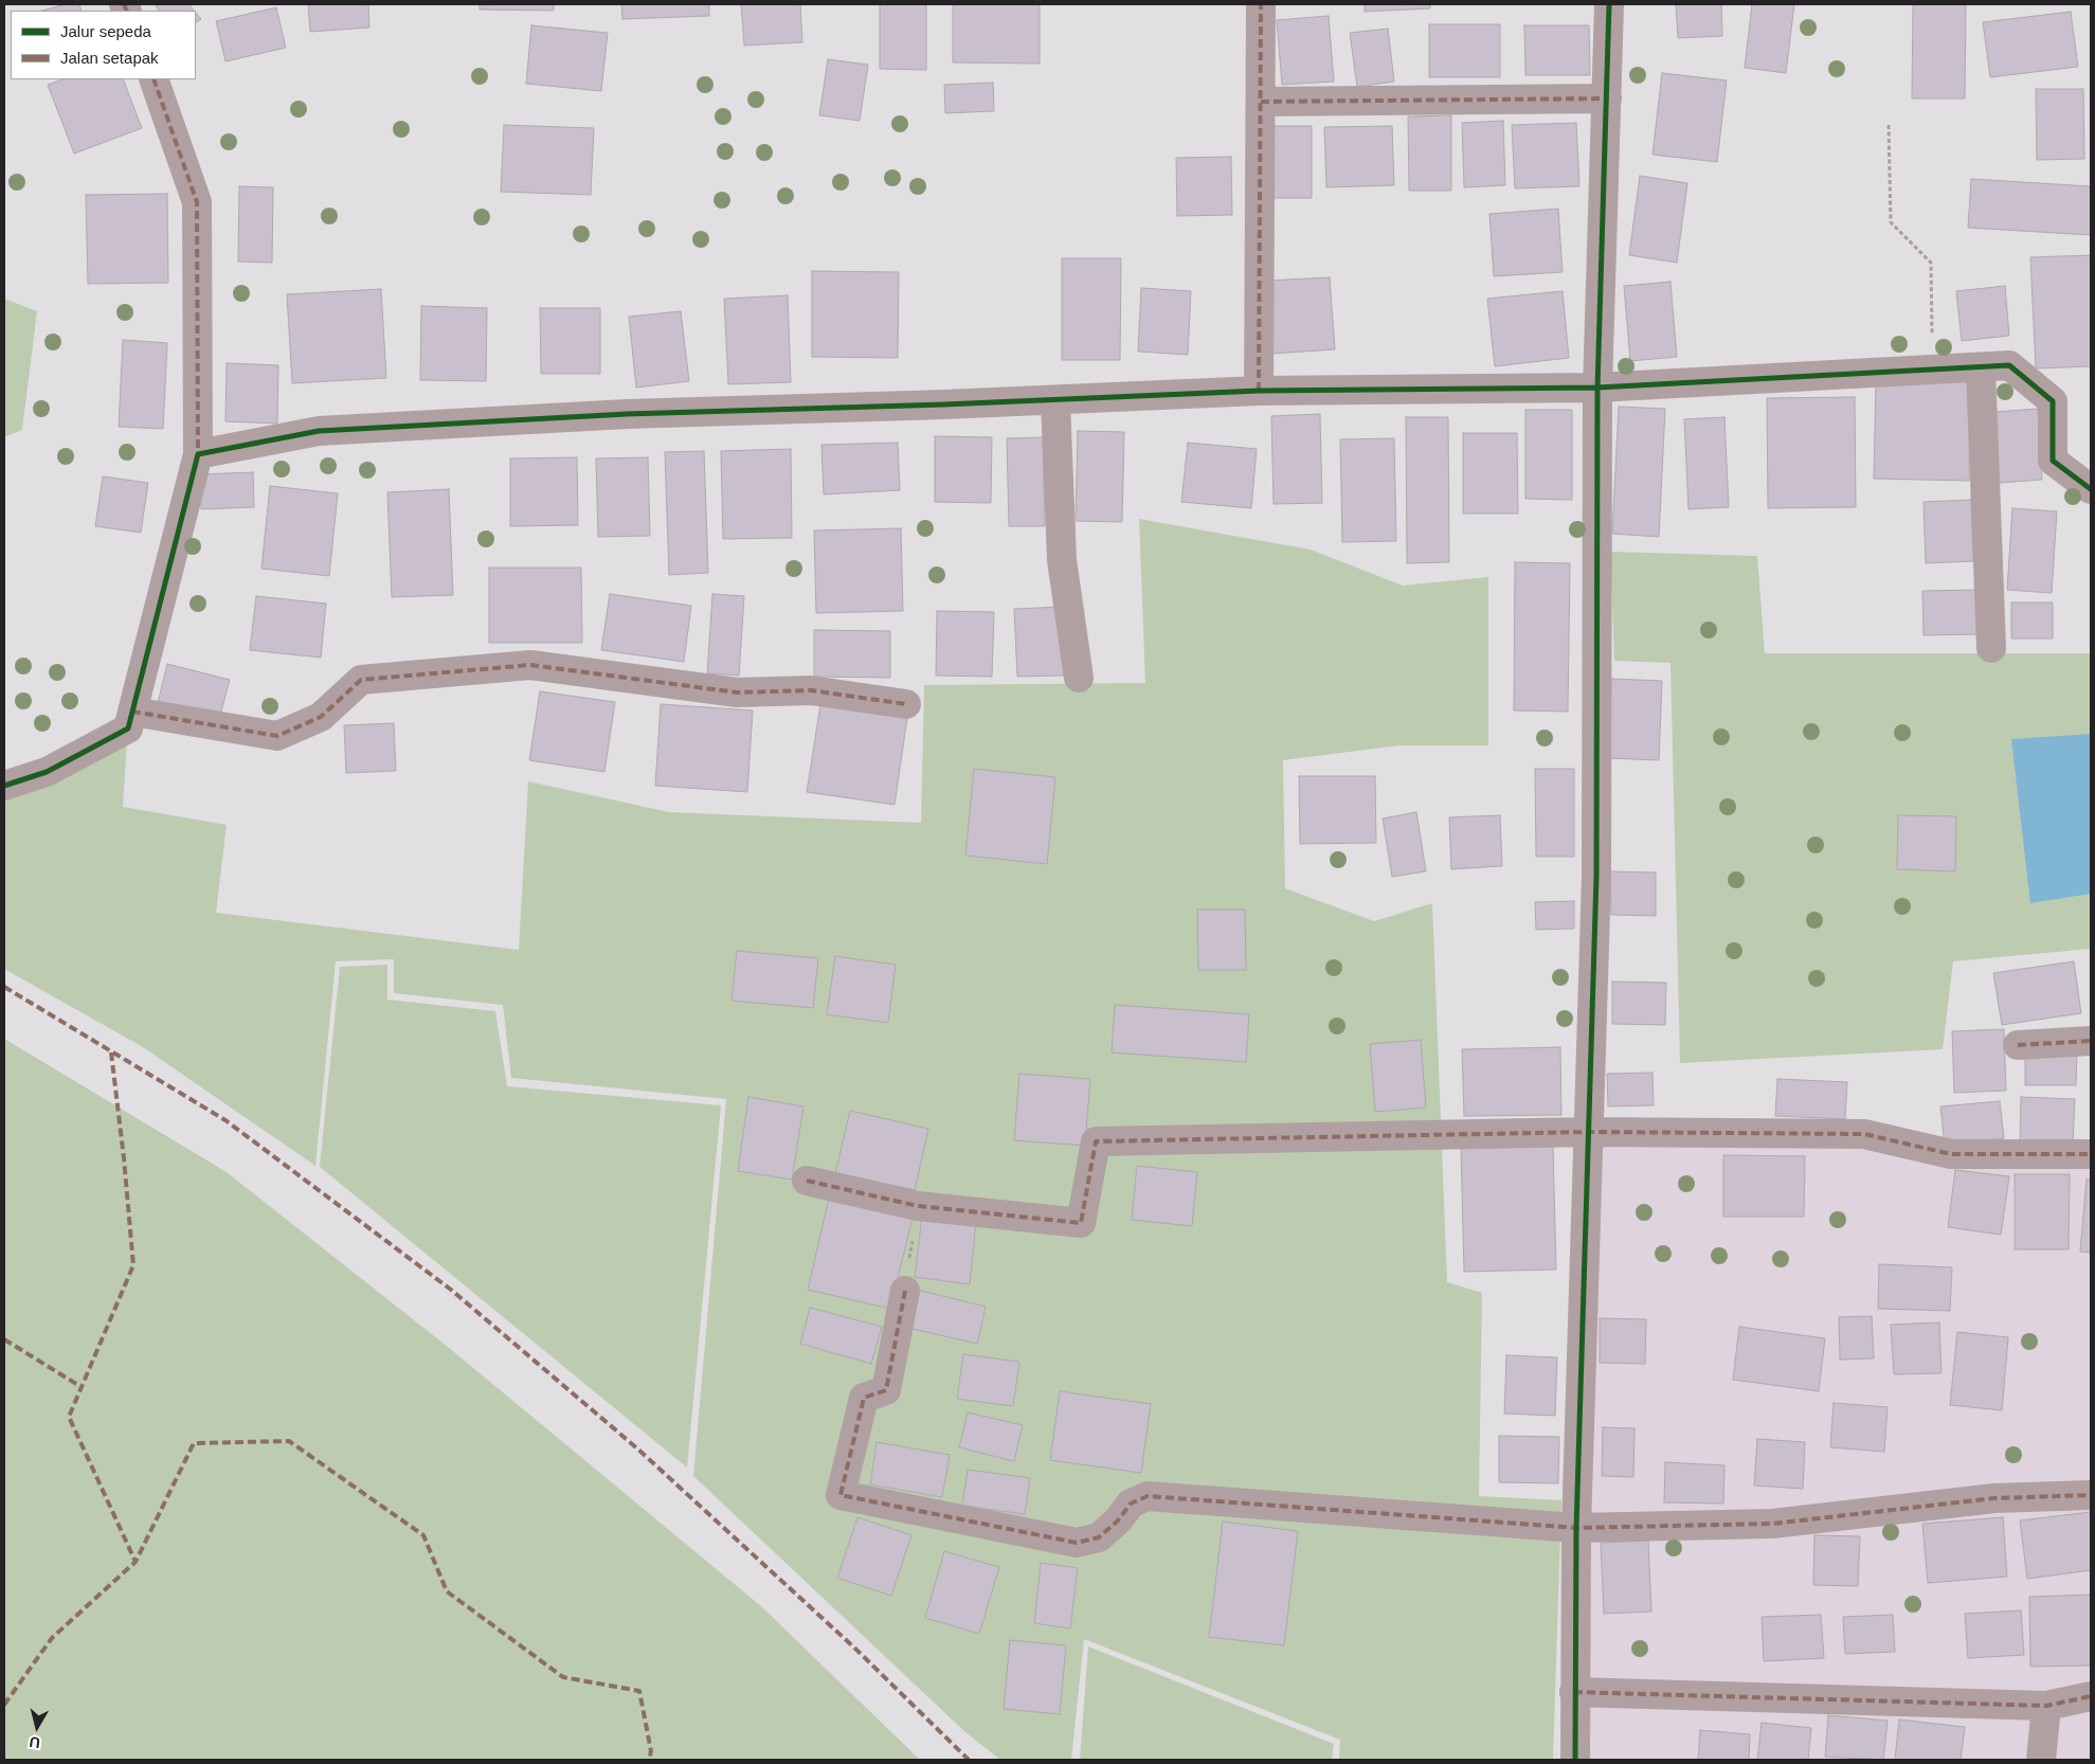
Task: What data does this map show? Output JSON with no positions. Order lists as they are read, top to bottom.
{
  "legend": ["Jalur sepeda", "Jalan setapak"],
  "north": "bottom"
}
